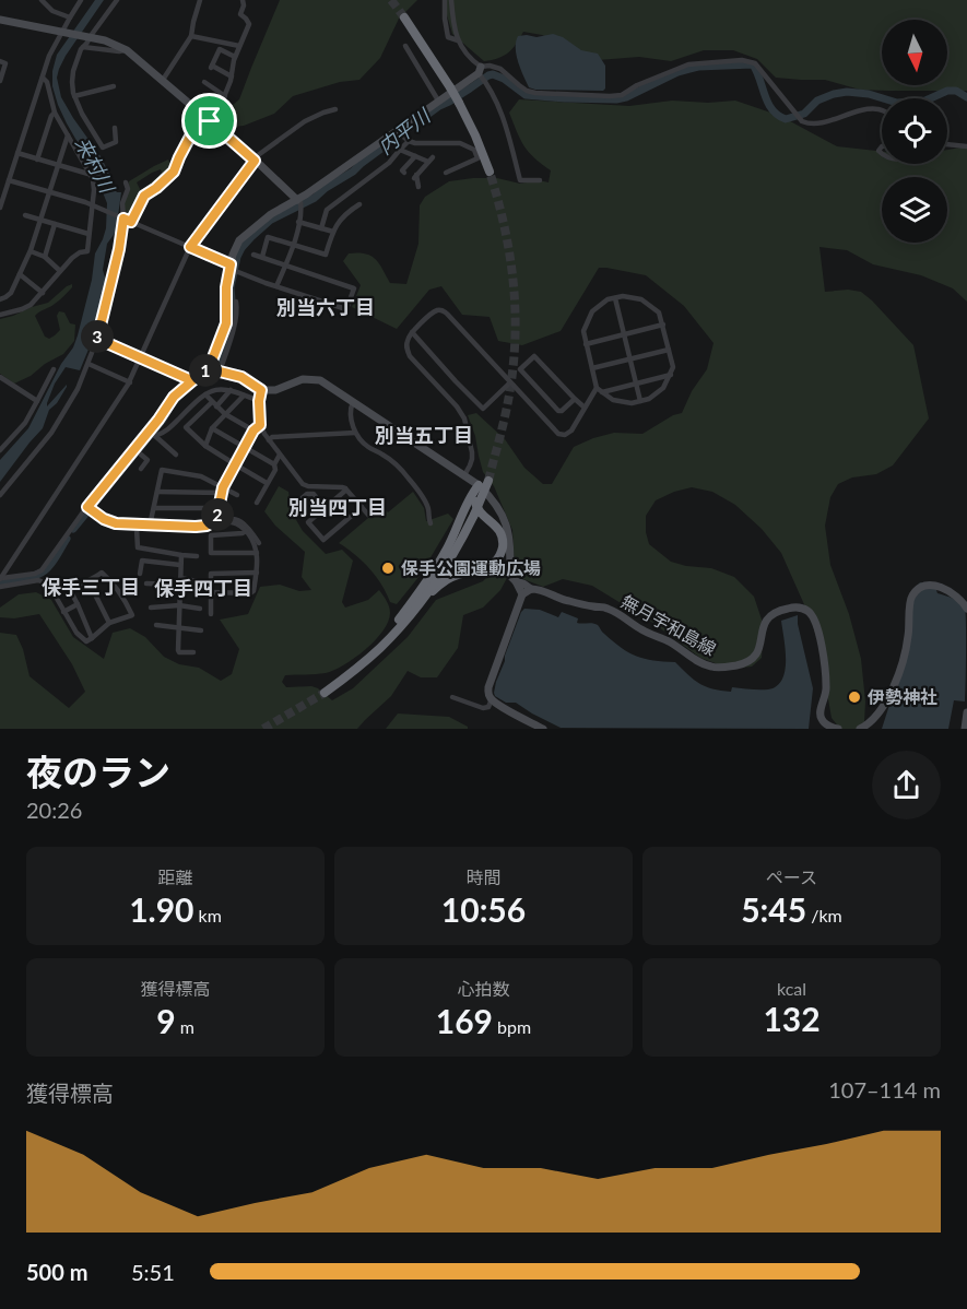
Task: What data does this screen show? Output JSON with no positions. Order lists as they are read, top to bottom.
{
  "streets": {
    "street": ["無月宇和島線"]
  },
  "districts": [
    "別当六丁目",
    "別当五丁目",
    "別当四丁目",
    "保手三丁目",
    "保手四丁目"
  ],
  "water": ["内平川", "来村川"],
  "places": ["保手公園運動広場", "伊勢神社"],
  "north": "bottom",
  "page": {
    "pins": ["3", "1", "2"],
    "heading": ["夜のラン", "20:26"],
    "stats": [
      ["距離", "1.90 km"],
      ["時間", "10:56"],
      ["ペース", "5:45 /km"],
      ["獲得標高", "9 m"],
      ["心拍数", "169 bpm"],
      ["kcal", "132"]
    ],
    "chart": ["獲得標高", "107–114 m"],
    "list": [
      {
        "name": "500 m",
        "note": "5:51"
      }
    ]
  }
}
